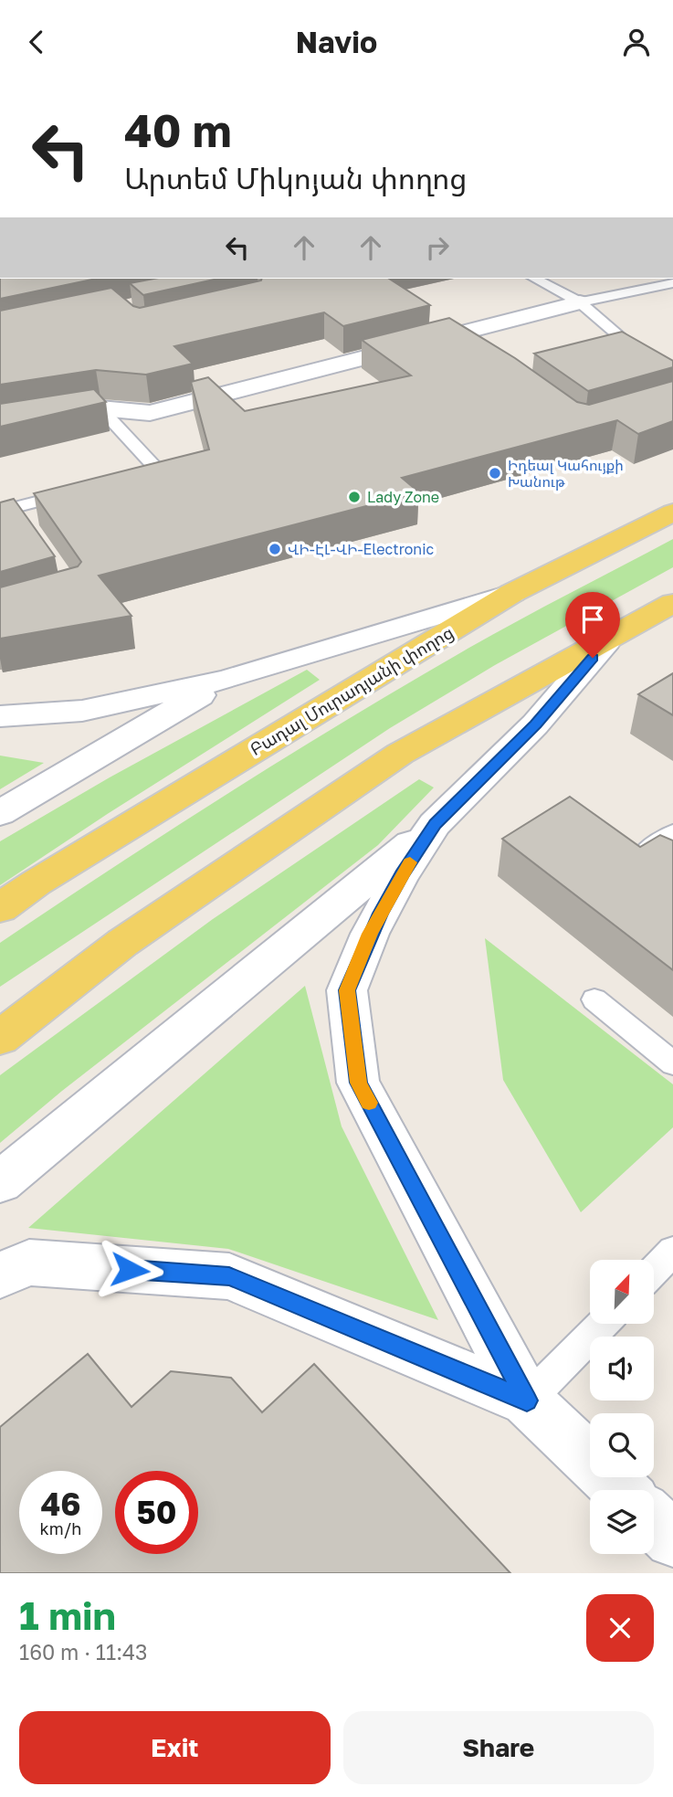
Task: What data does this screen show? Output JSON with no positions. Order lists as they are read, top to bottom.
{
  "streets": {
    "main road": ["Բադալ Մուրադյանի փողոց"]
  },
  "places": ["Իդեալ Կահույքի Խանութ", "Lady Zone", "ՎԻ-ԷԼ-ՎԻ-Electronic"],
  "north": "top right",
  "page": {
    "header": "Navio",
    "turn": ["40 m", "Արտեմ Միկոյան փողոց"],
    "speed": "46 km/h",
    "limit": "50",
    "heading": ["1 min", "160 m · 11:43"],
    "buttons": ["Exit", "Share"]
  }
}
